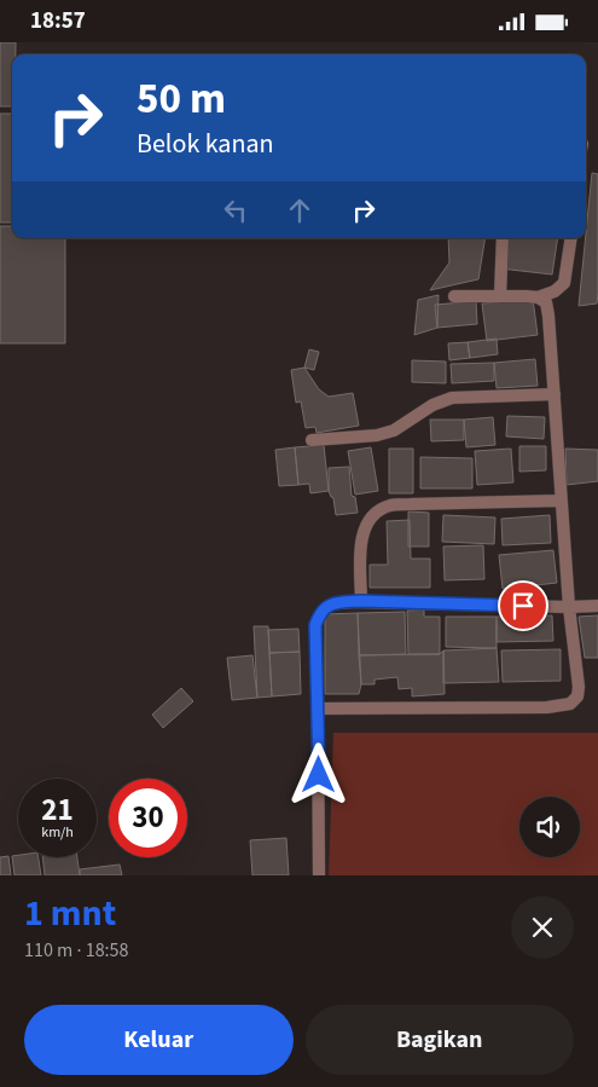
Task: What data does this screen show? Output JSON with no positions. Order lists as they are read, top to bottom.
{
  "page": {
    "status": "18:57",
    "turn": ["50 m", "Belok kanan"],
    "speed": "21 km/h",
    "limit": "30",
    "heading": ["1 mnt", "110 m · 18:58"],
    "buttons": ["Keluar", "Bagikan"]
  }
}
